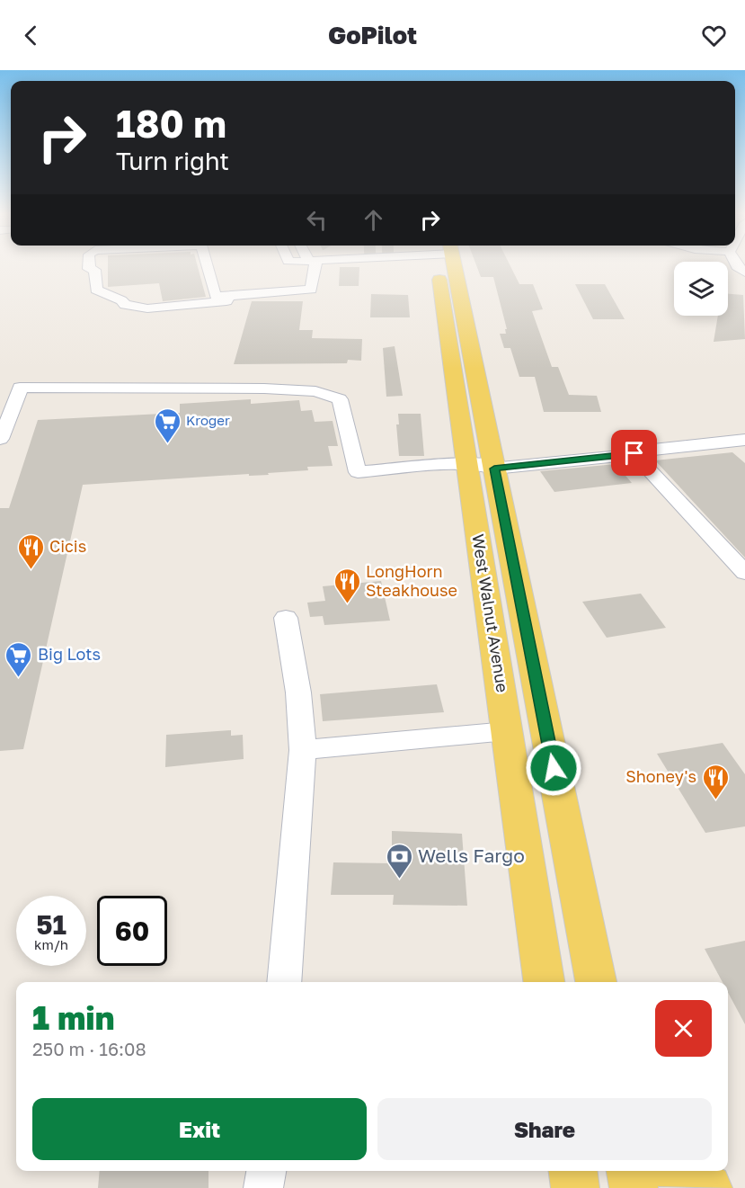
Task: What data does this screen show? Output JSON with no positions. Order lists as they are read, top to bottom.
{
  "streets": {
    "main road": ["West Walnut Avenue"]
  },
  "places": {
    "supermarket": ["Kroger", "Big Lots"],
    "restaurant": ["Cicis", "LongHorn Steakhouse", "Shoney's"],
    "bank": ["Wells Fargo"]
  },
  "page": {
    "header": "GoPilot",
    "turn": ["180 m", "Turn right"],
    "speed": "51 km/h",
    "limit": "60",
    "heading": ["1 min", "250 m · 16:08"],
    "buttons": ["Exit", "Share"]
  }
}
